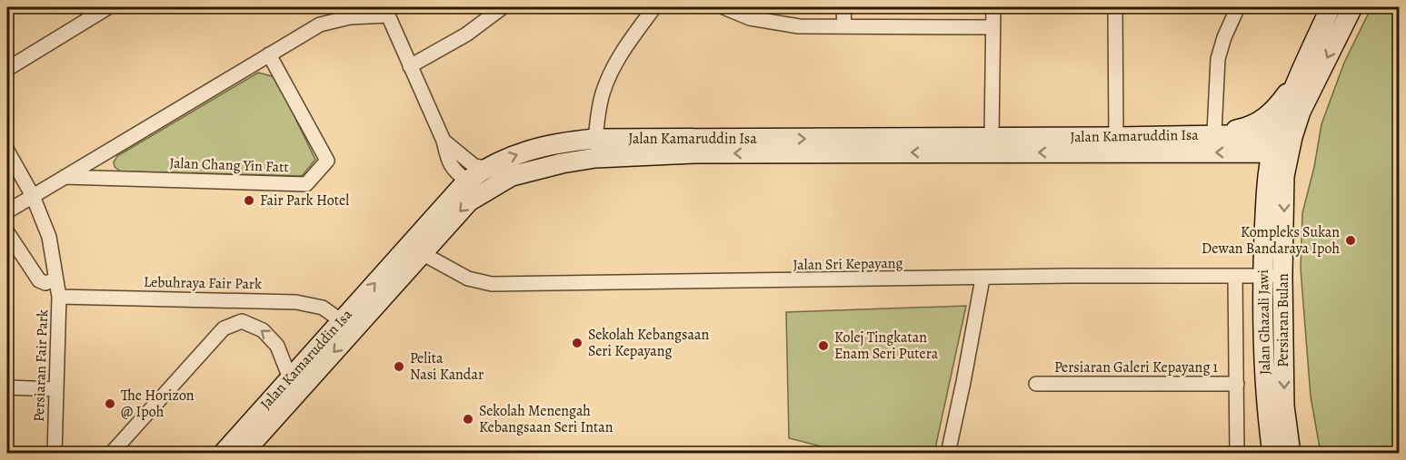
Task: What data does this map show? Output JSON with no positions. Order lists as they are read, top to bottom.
{
  "streets": {
    "main road": ["Jalan Kamaruddin Isa", "Persiaran Bulan", "Jalan Ghazali Jawi"],
    "street": [
      "Jalan Chang Yin Fatt",
      "Jalan Sri Kepayang",
      "Lebuhraya Fair Park",
      "Persiaran Fair Park",
      "Persiaran Galeri Kepayang 1"
    ]
  },
  "crossings": [
    ["Jalan Kamaruddin Isa", "Jalan Sri Kepayang"],
    ["Jalan Kamaruddin Isa", "Lebuhraya Fair Park"],
    ["Jalan Kamaruddin Isa", "Persiaran Bulan"],
    ["Jalan Kamaruddin Isa", "Jalan Ghazali Jawi"],
    ["Jalan Sri Kepayang", "Persiaran Bulan"],
    ["Jalan Sri Kepayang", "Jalan Ghazali Jawi"],
    ["Lebuhraya Fair Park", "Persiaran Fair Park"],
    ["Persiaran Bulan", "Jalan Ghazali Jawi"]
  ],
  "one_way": ["Persiaran Bulan"],
  "places": [
    "Fair Park Hotel",
    "Kompleks Sukan Dewan Bandaraya Ipoh",
    "Sekolah Kebangsaan Seri Kepayang",
    "Kolej Tingkatan Enam Seri Putera",
    "Pelita Nasi Kandar",
    "The Horizon @ Ipoh",
    "Sekolah Menengah Kebangsaan Seri Intan"
  ]
}
